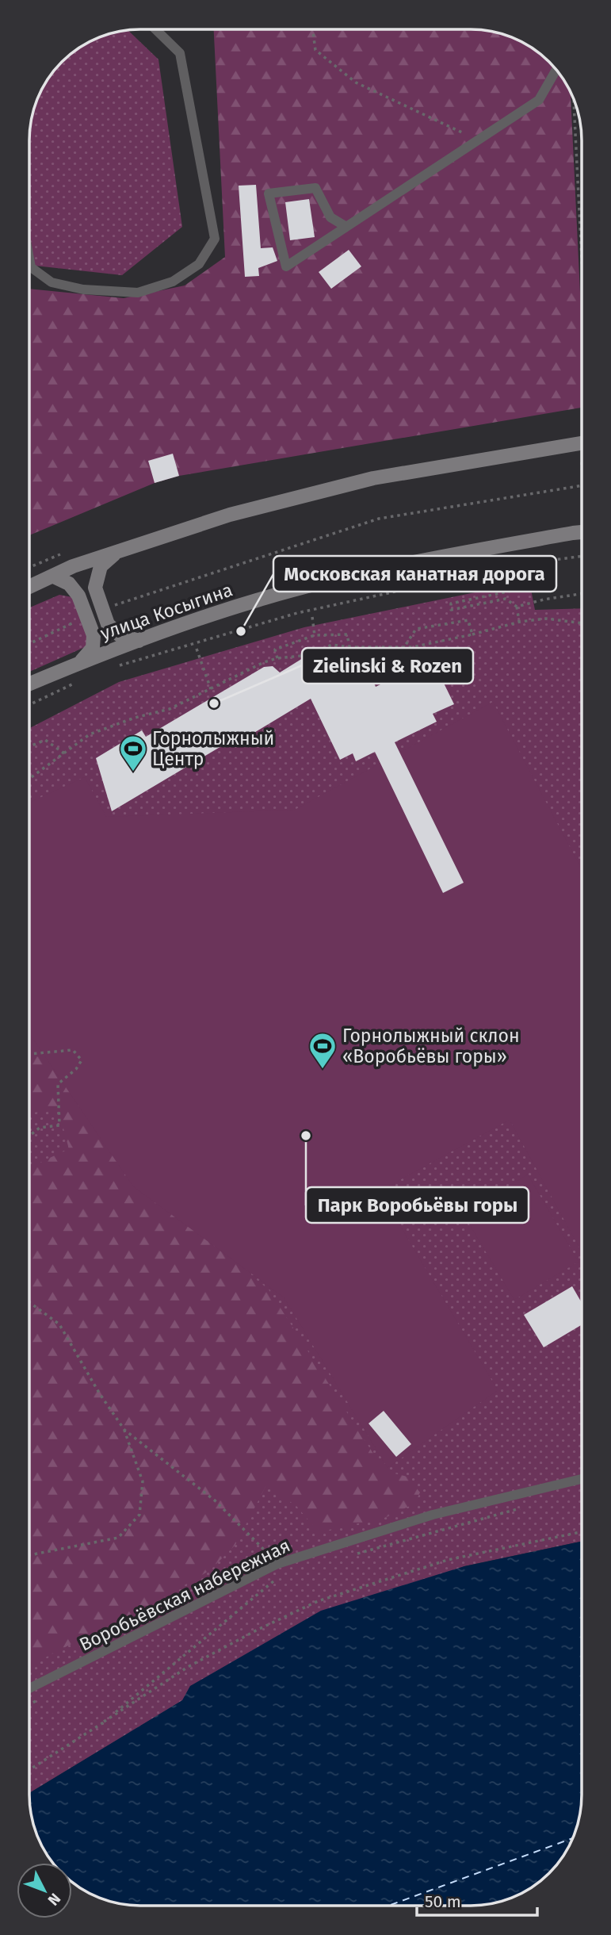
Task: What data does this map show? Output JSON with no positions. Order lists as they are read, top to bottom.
{
  "streets": {
    "main road": ["улица Косыгина"],
    "lane": ["Воробьёвская набережная"]
  },
  "places": {
    "other": ["Московская канатная дорога", "Zielinski & Rozen", "Парк Воробьёвы горы"],
    "sports": ["Горнолыжный Центр", "Горнолыжный склон «Воробьёвы горы»"]
  },
  "scale_bar": "50 m",
  "north": "bottom right"
}
